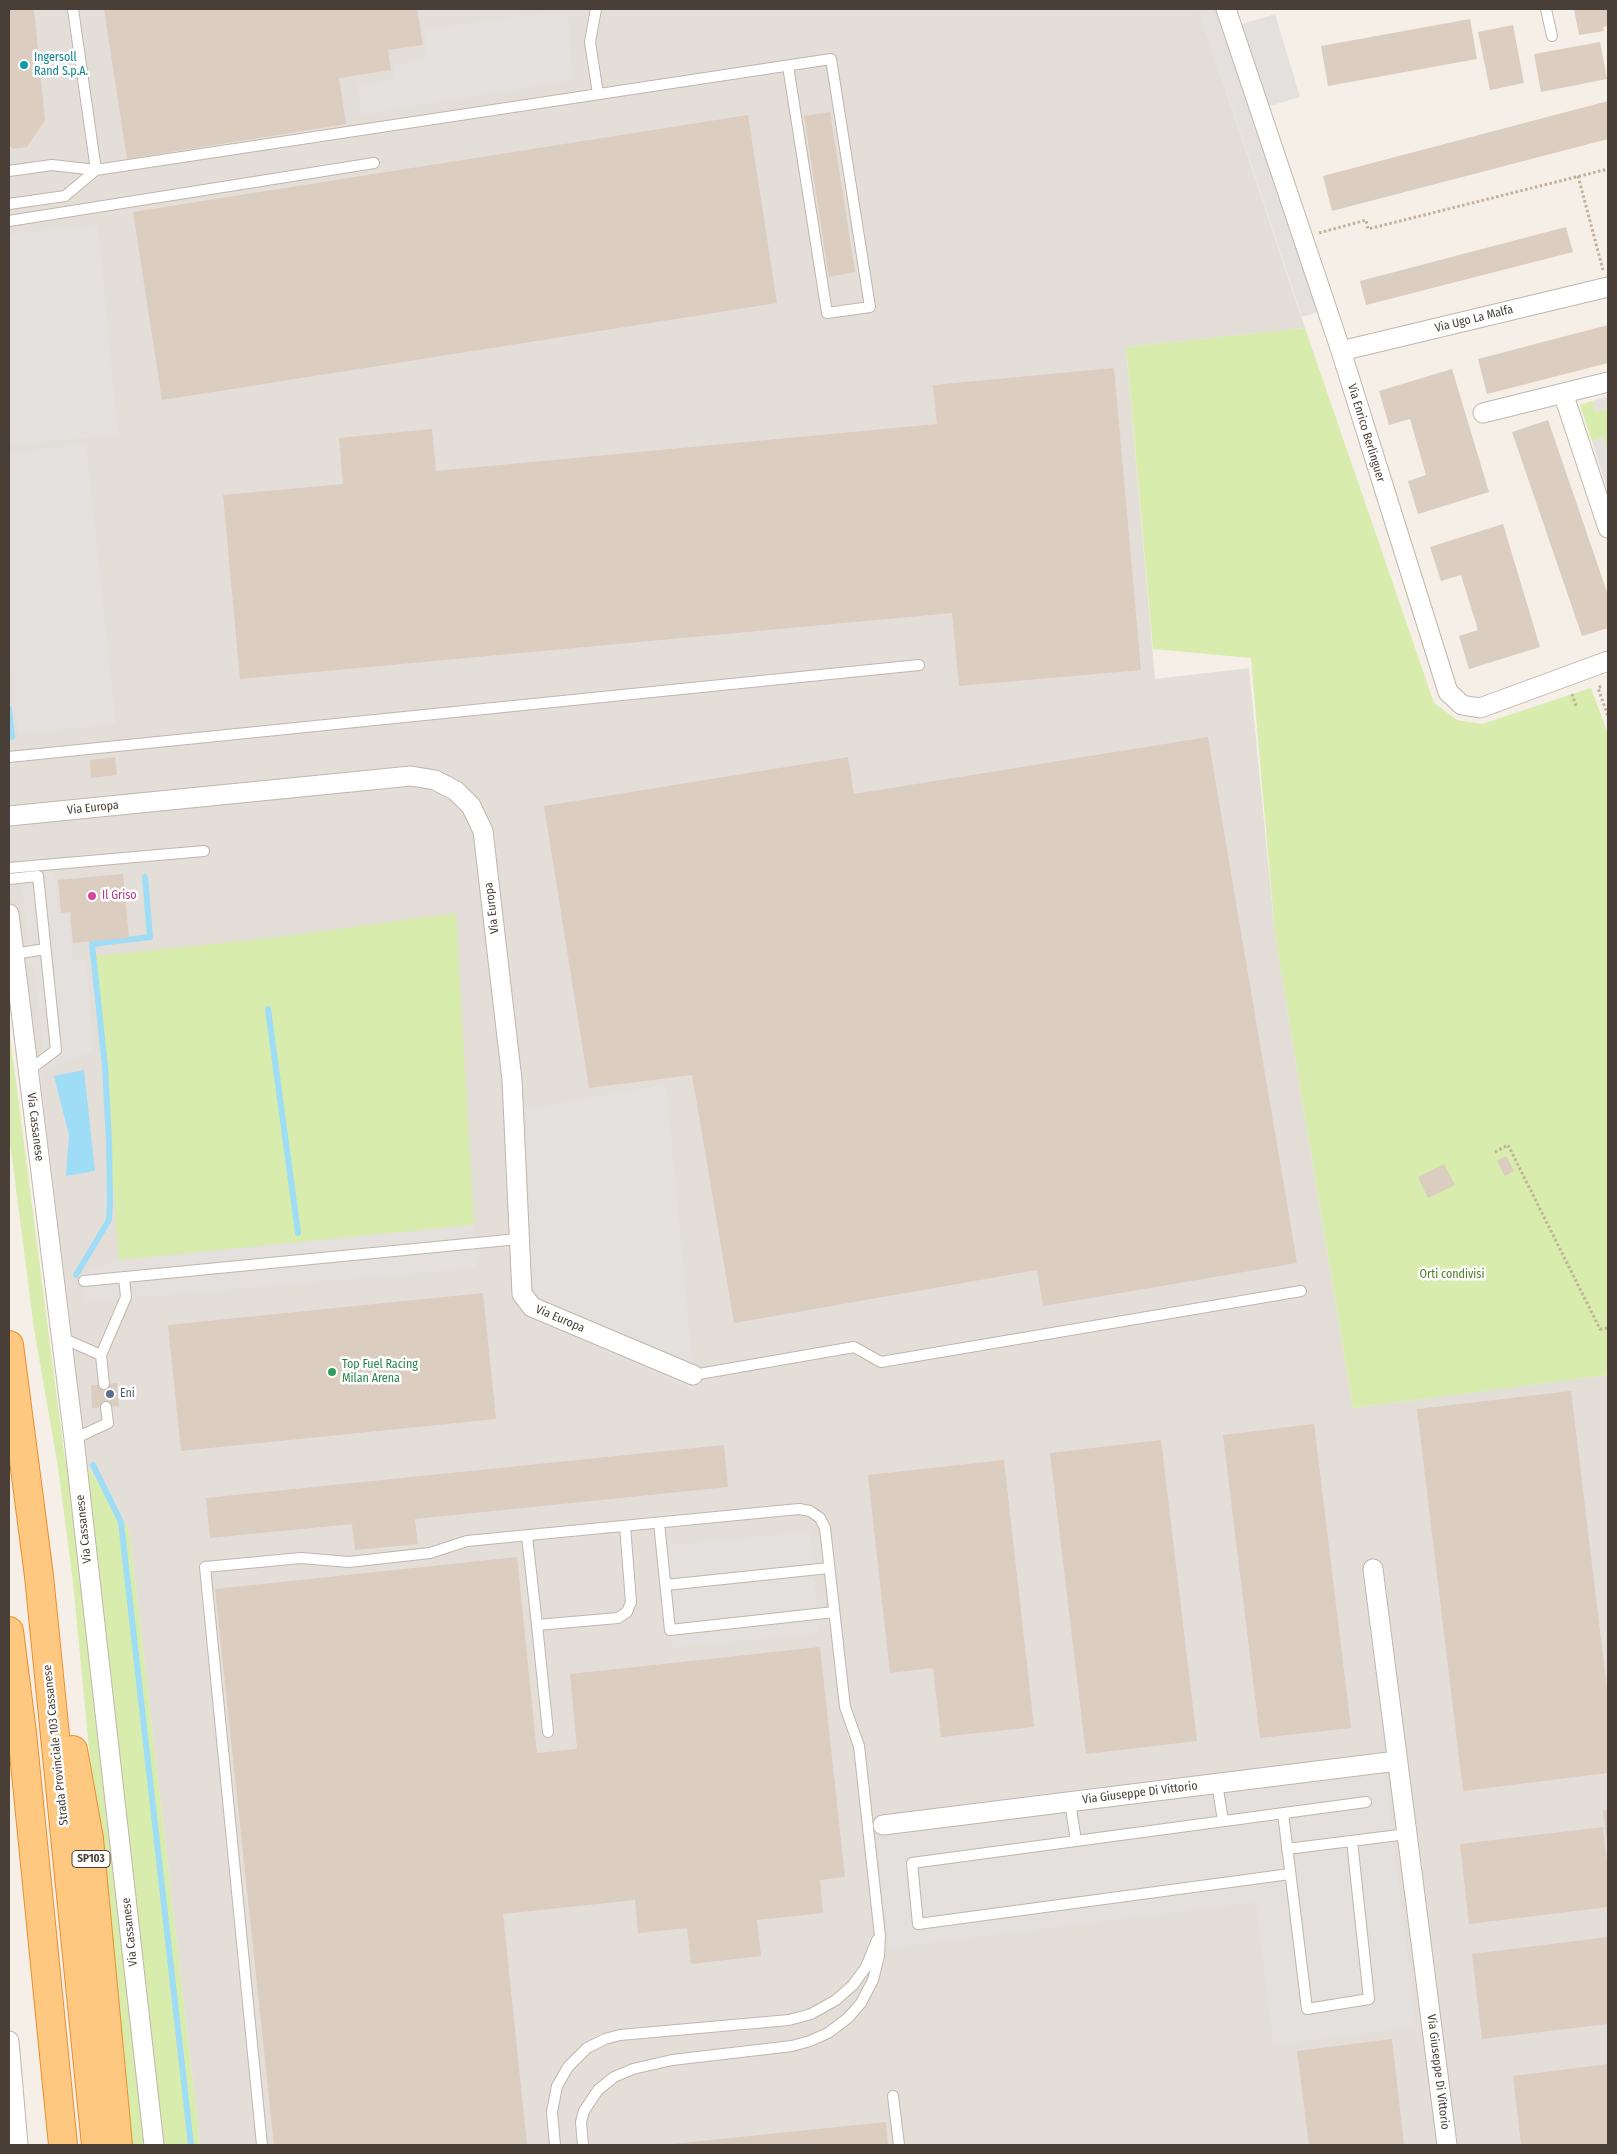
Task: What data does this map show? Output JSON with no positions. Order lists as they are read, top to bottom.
{
  "streets": {
    "highway": ["Strada Provinciale 103 Cassanese", "SP103"],
    "street": [
      "Via Ugo La Malfa",
      "Via Enrico Berlinguer",
      "Via Europa",
      "Via Cassanese",
      "Via Giuseppe Di Vittorio"
    ]
  },
  "crossings": [
    ["Via Ugo La Malfa", "Via Enrico Berlinguer"],
    ["Strada Provinciale 103 Cassanese", "SP103"]
  ],
  "parks": ["Orti condivisi"],
  "places": [
    "Ingersoll Rand S.p.A.",
    "Il Griso",
    "Top Fuel Racing Milan Arena",
    "Eni"
  ]
}
